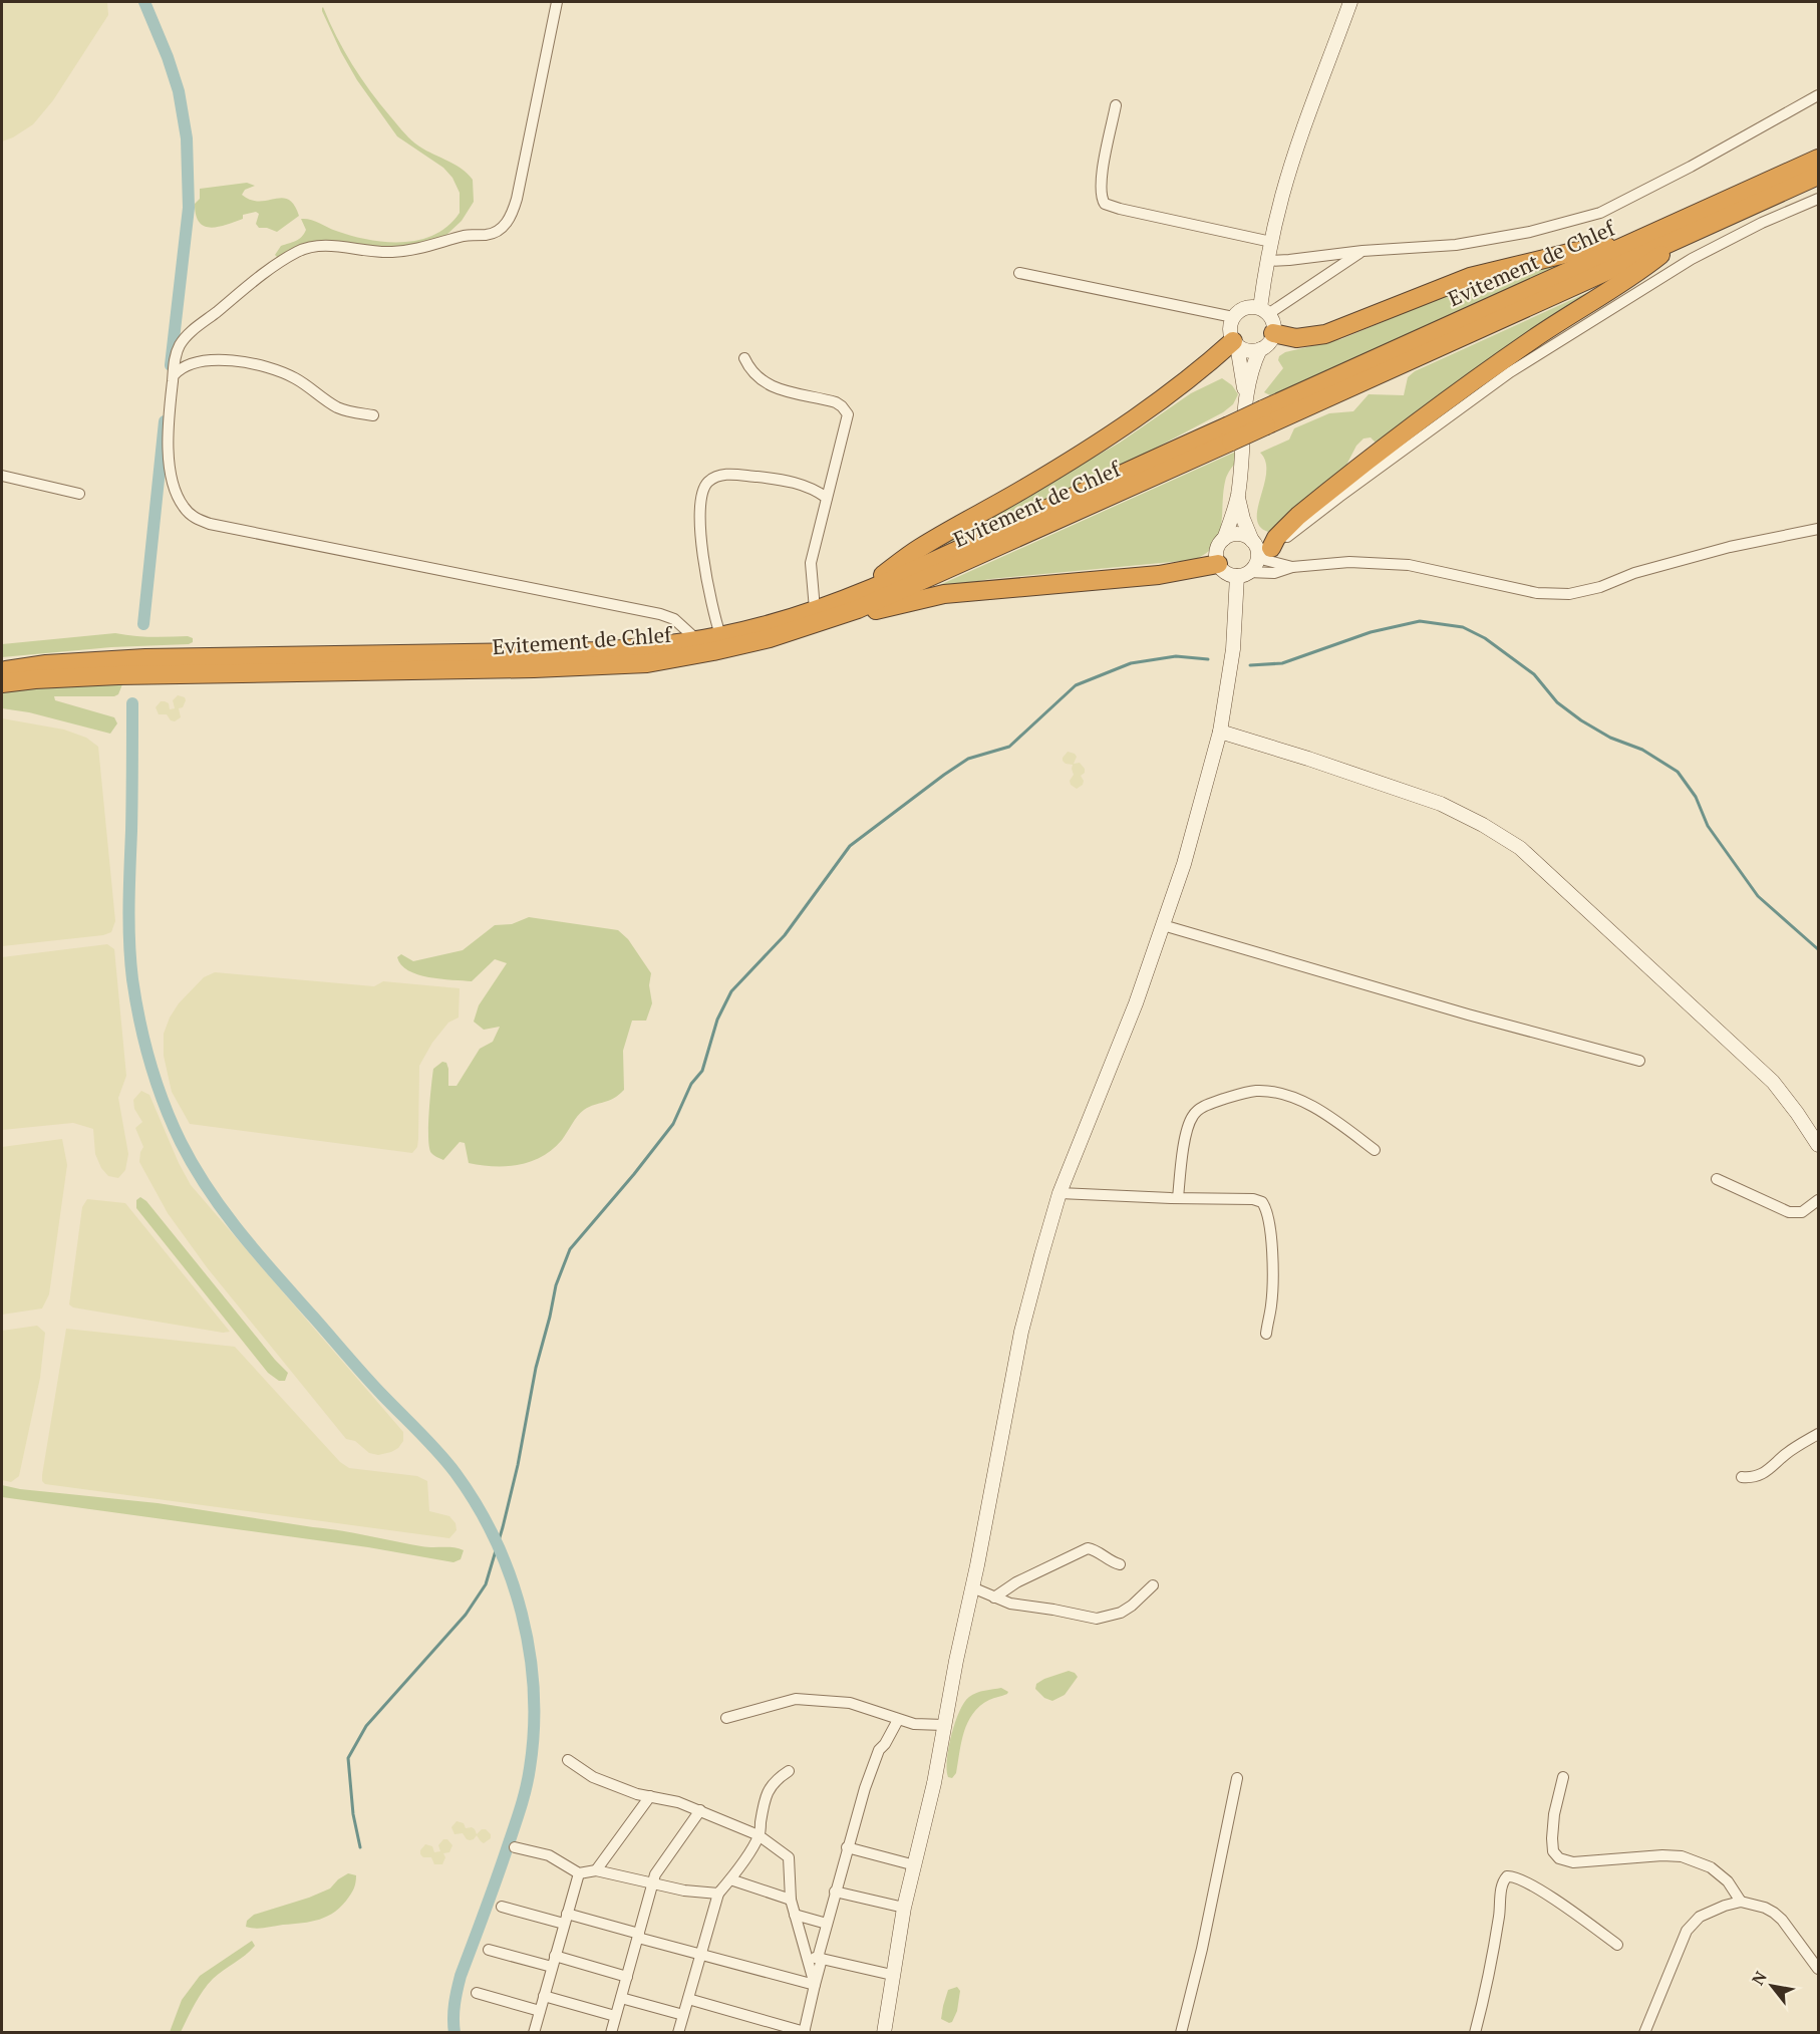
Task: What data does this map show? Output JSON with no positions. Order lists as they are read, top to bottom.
{
  "streets": {
    "highway": ["Evitement de Chlef"]
  },
  "north": "top left"
}
